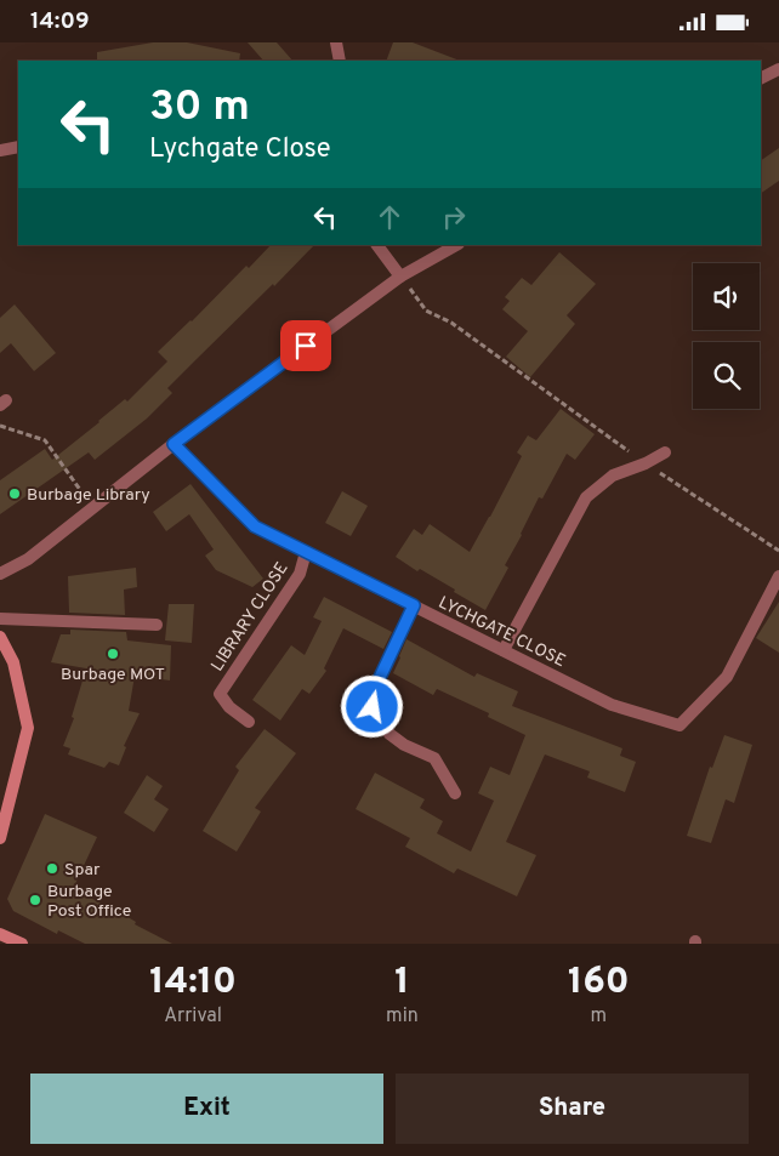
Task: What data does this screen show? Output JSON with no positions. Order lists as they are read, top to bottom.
{
  "streets": {
    "street": ["LIBRARY CLOSE", "LYCHGATE CLOSE"]
  },
  "crossings": [
    ["LIBRARY CLOSE", "LYCHGATE CLOSE"]
  ],
  "places": [
    "Burbage Library",
    "Burbage MOT",
    "Spar",
    "Burbage Post Office"
  ],
  "page": {
    "status": "14:09",
    "turn": ["30 m", "Lychgate Close"],
    "eta": [
      "14:10",
      "Arrival",
      "1",
      "min",
      "160",
      "m"
    ],
    "buttons": ["Exit", "Share"]
  }
}
